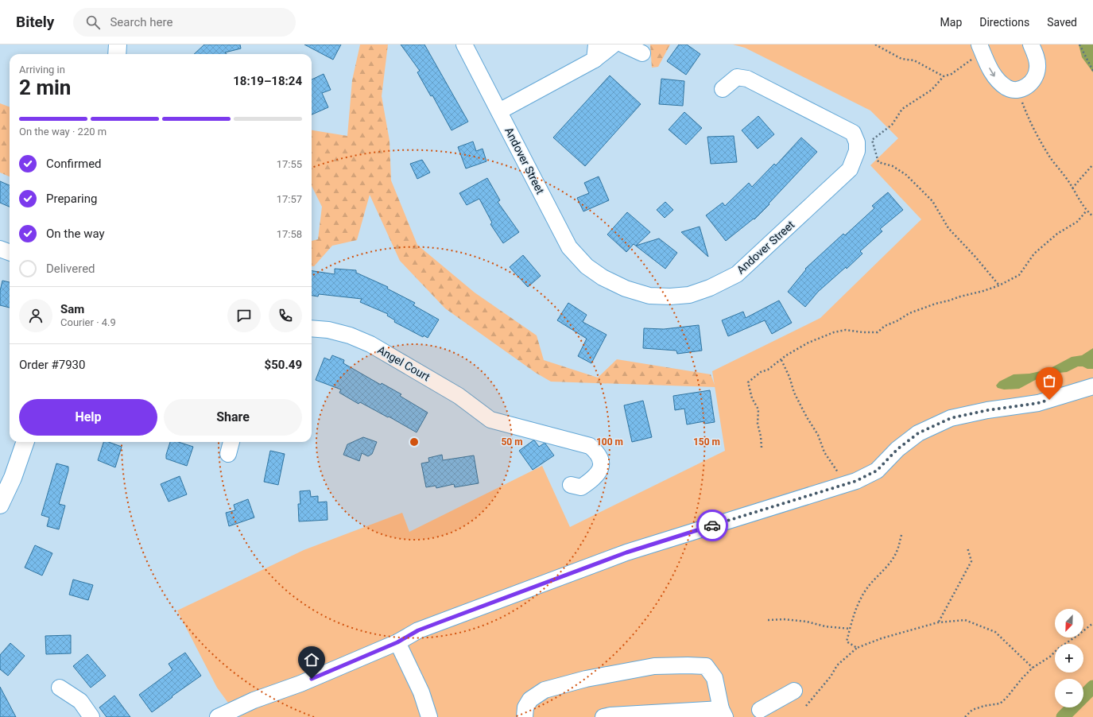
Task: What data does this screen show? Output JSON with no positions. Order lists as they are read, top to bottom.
{
  "streets": {
    "street": ["Andover Street", "Angel Court"]
  },
  "north": "bottom left",
  "page": {
    "header": "Bitely",
    "search": "Search here",
    "nav": ["Map", "Directions", "Saved"],
    "heading": ["2 min", "Arriving in", "18:19–18:24"],
    "panel": [
      "Sam",
      "Courier · 4.9",
      "Order #7930",
      "$50.49"
    ],
    "bar": "On the way · 220 m",
    "list": [
      ["Confirmed", "17:55"],
      ["Preparing", "17:57"],
      ["On the way", "17:58"],
      "Delivered"
    ],
    "buttons": ["Help", "Share"],
    "map_buttons": ["+", "−"]
  },
  "rings": ["50 m", "100 m", "150 m"]
}
